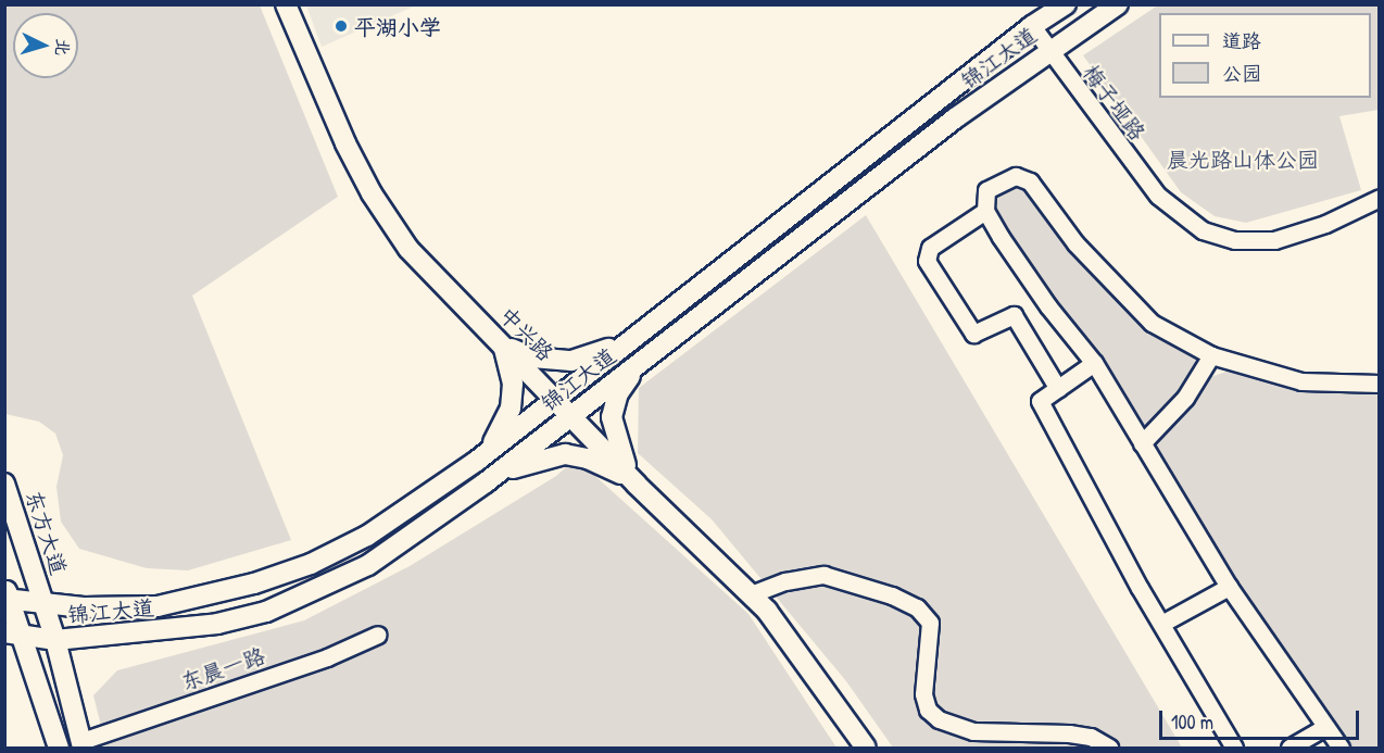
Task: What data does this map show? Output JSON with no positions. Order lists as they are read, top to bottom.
{
  "streets": {
    "main road": ["锦江大道", "中兴路", "东方大道"],
    "street": ["梅子垭路", "东晨一路"]
  },
  "crossings": [
    ["锦江大道", "梅子垭路"],
    ["锦江大道", "中兴路"],
    ["锦江大道", "东方大道"],
    ["东方大道", "东晨一路"]
  ],
  "parks": ["晨光路山体公园"],
  "places": ["平湖小学"],
  "legend": ["道路", "公园"],
  "scale_bar": "100 m",
  "north": "right"
}
